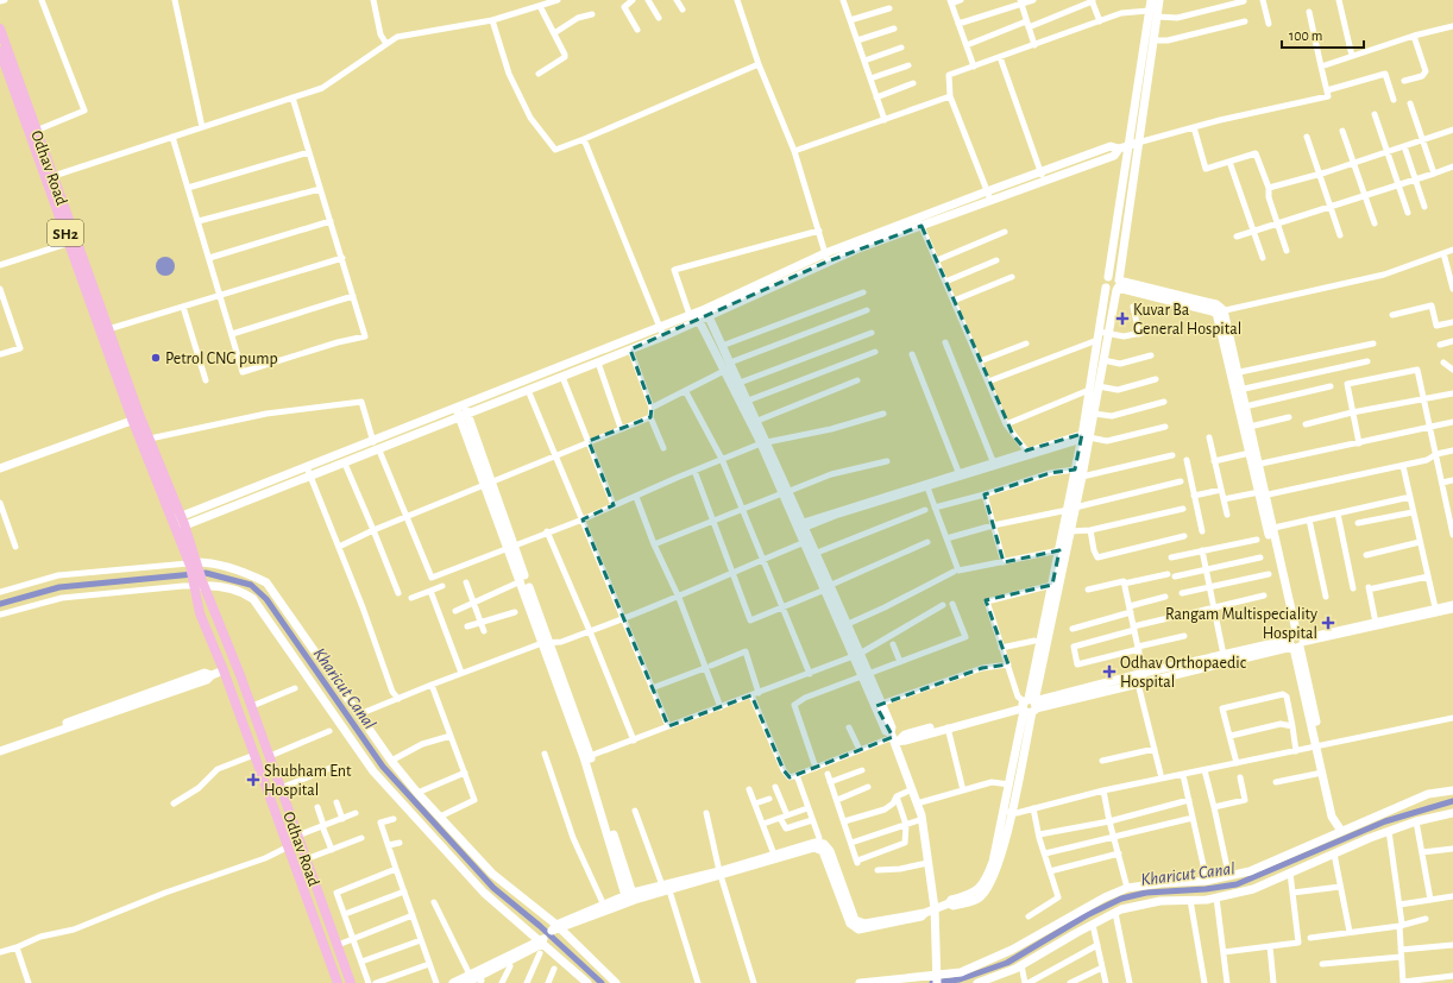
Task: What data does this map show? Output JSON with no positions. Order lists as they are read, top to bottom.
{
  "streets": {
    "main road": ["Odhav Road", "SH2"]
  },
  "crossings": [
    ["Odhav Road", "SH2"]
  ],
  "water": ["Kharicut Canal"],
  "places": {
    "health": [
      "Kuvar Ba General Hospital",
      "Rangam Multispeciality Hospital",
      "Odhav Orthopaedic Hospital",
      "Shubham Ent Hospital"
    ],
    "other": ["Petrol CNG pump"]
  },
  "scale_bar": "100 m"
}
